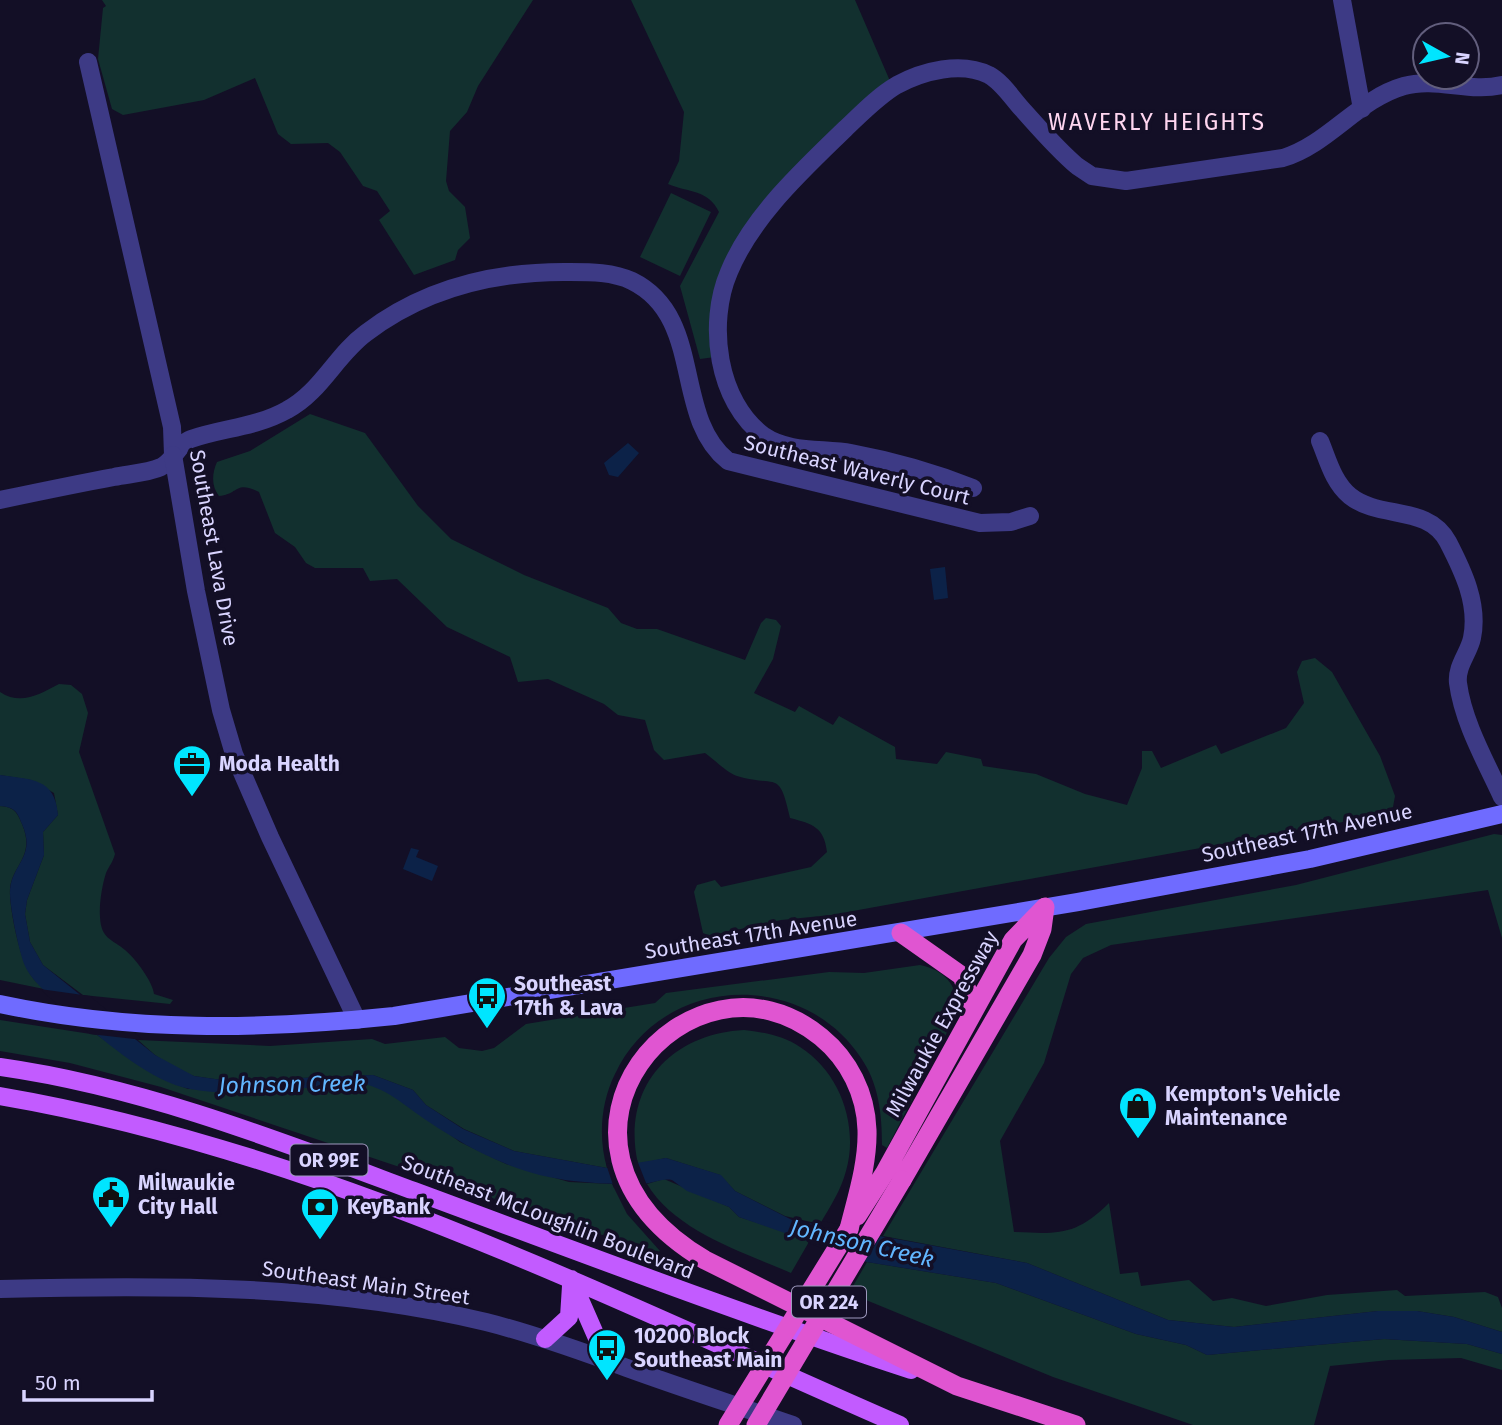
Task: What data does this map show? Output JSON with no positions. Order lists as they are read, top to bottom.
{
  "streets": {
    "highway": [
      "Milwaukie Expressway",
      "OR 99E",
      "Southeast McLoughlin Boulevard",
      "OR 224"
    ],
    "main road": ["Southeast 17th Avenue"],
    "street": ["Southeast Waverly Court", "Southeast Lava Drive", "Southeast Main Street"]
  },
  "crossings": [
    ["Southeast Waverly Court", "Southeast Lava Drive"],
    ["Southeast Lava Drive", "Southeast 17th Avenue"],
    ["Southeast 17th Avenue", "Milwaukie Expressway"]
  ],
  "districts": ["WAVERLY HEIGHTS"],
  "water": ["Johnson Creek"],
  "places": {
    "office": ["Moda Health"],
    "bus stop": ["Southeast 17th & Lava", "10200 Block Southeast Main"],
    "shop": ["Kempton's Vehicle Maintenance"],
    "public building": ["Milwaukie City Hall"],
    "bank": ["KeyBank"]
  },
  "scale_bar": "50 m",
  "north": "right"
}
